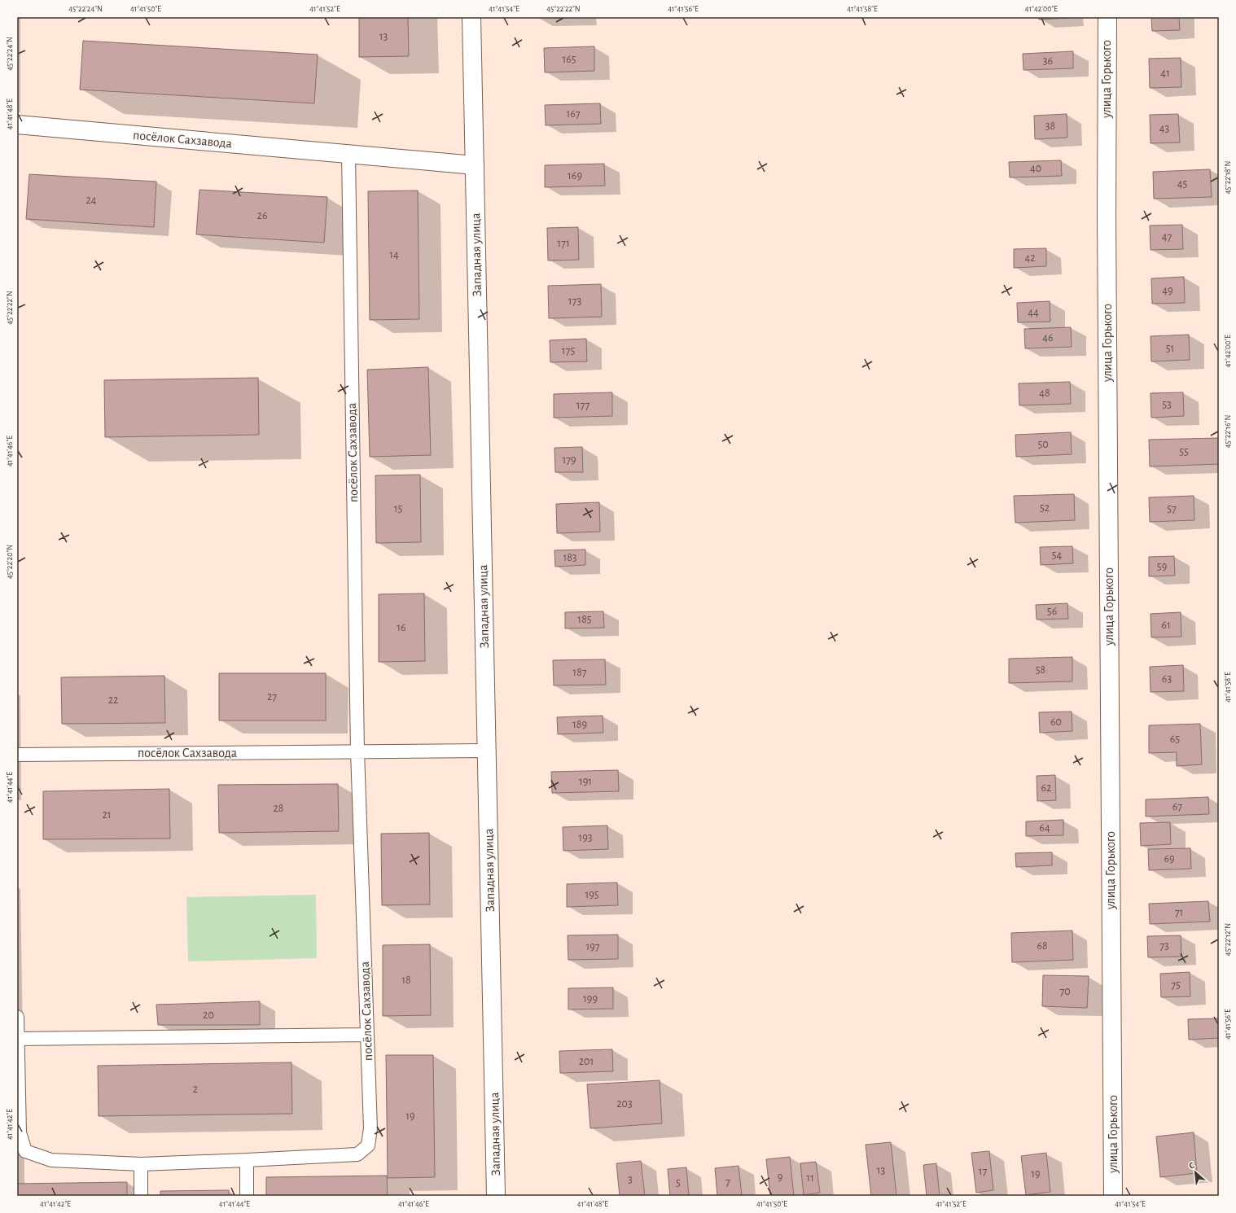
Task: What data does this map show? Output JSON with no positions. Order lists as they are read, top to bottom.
{
  "streets": {
    "street": ["улица Горького", "посёлок Сахзавода", "Западная улица"]
  },
  "crossings": [
    ["посёлок Сахзавода", "Западная улица"]
  ],
  "house_numbers": [
    "13",
    "165",
    "36",
    "41",
    "167",
    "38",
    "43",
    "40",
    "169",
    "45",
    "24",
    "26",
    "47",
    "171",
    "14",
    "42",
    "49",
    "173",
    "44",
    "46",
    "51",
    "175",
    "48",
    "53",
    "177",
    "50",
    "55",
    "179",
    "52",
    "15",
    "57",
    "54",
    "183",
    "59",
    "56",
    "185",
    "61",
    "16",
    "58",
    "187",
    "63",
    "27",
    "22",
    "60",
    "189",
    "65",
    "191",
    "62",
    "67",
    "28",
    "21",
    "64",
    "193",
    "69",
    "195",
    "71",
    "68",
    "73",
    "197",
    "18",
    "75",
    "70",
    "199",
    "20",
    "201",
    "2",
    "203",
    "19",
    "13",
    "17",
    "19",
    "9",
    "11",
    "3",
    "7",
    "5"
  ],
  "north": "top left",
  "coordinates": [
    "45°22'24\"N",
    "41°41'50\"E",
    "41°41'52\"E",
    "41°41'54\"E",
    "45°22'22\"N",
    "41°41'56\"E",
    "41°41'58\"E",
    "41°42'00\"E",
    "41°41'48\"E",
    "45°22'18\"N",
    "45°22'16\"N",
    "41°41'46\"E",
    "45°22'20\"N",
    "41°41'44\"E",
    "45°22'12\"N",
    "41°41'42\"E"
  ]
}
